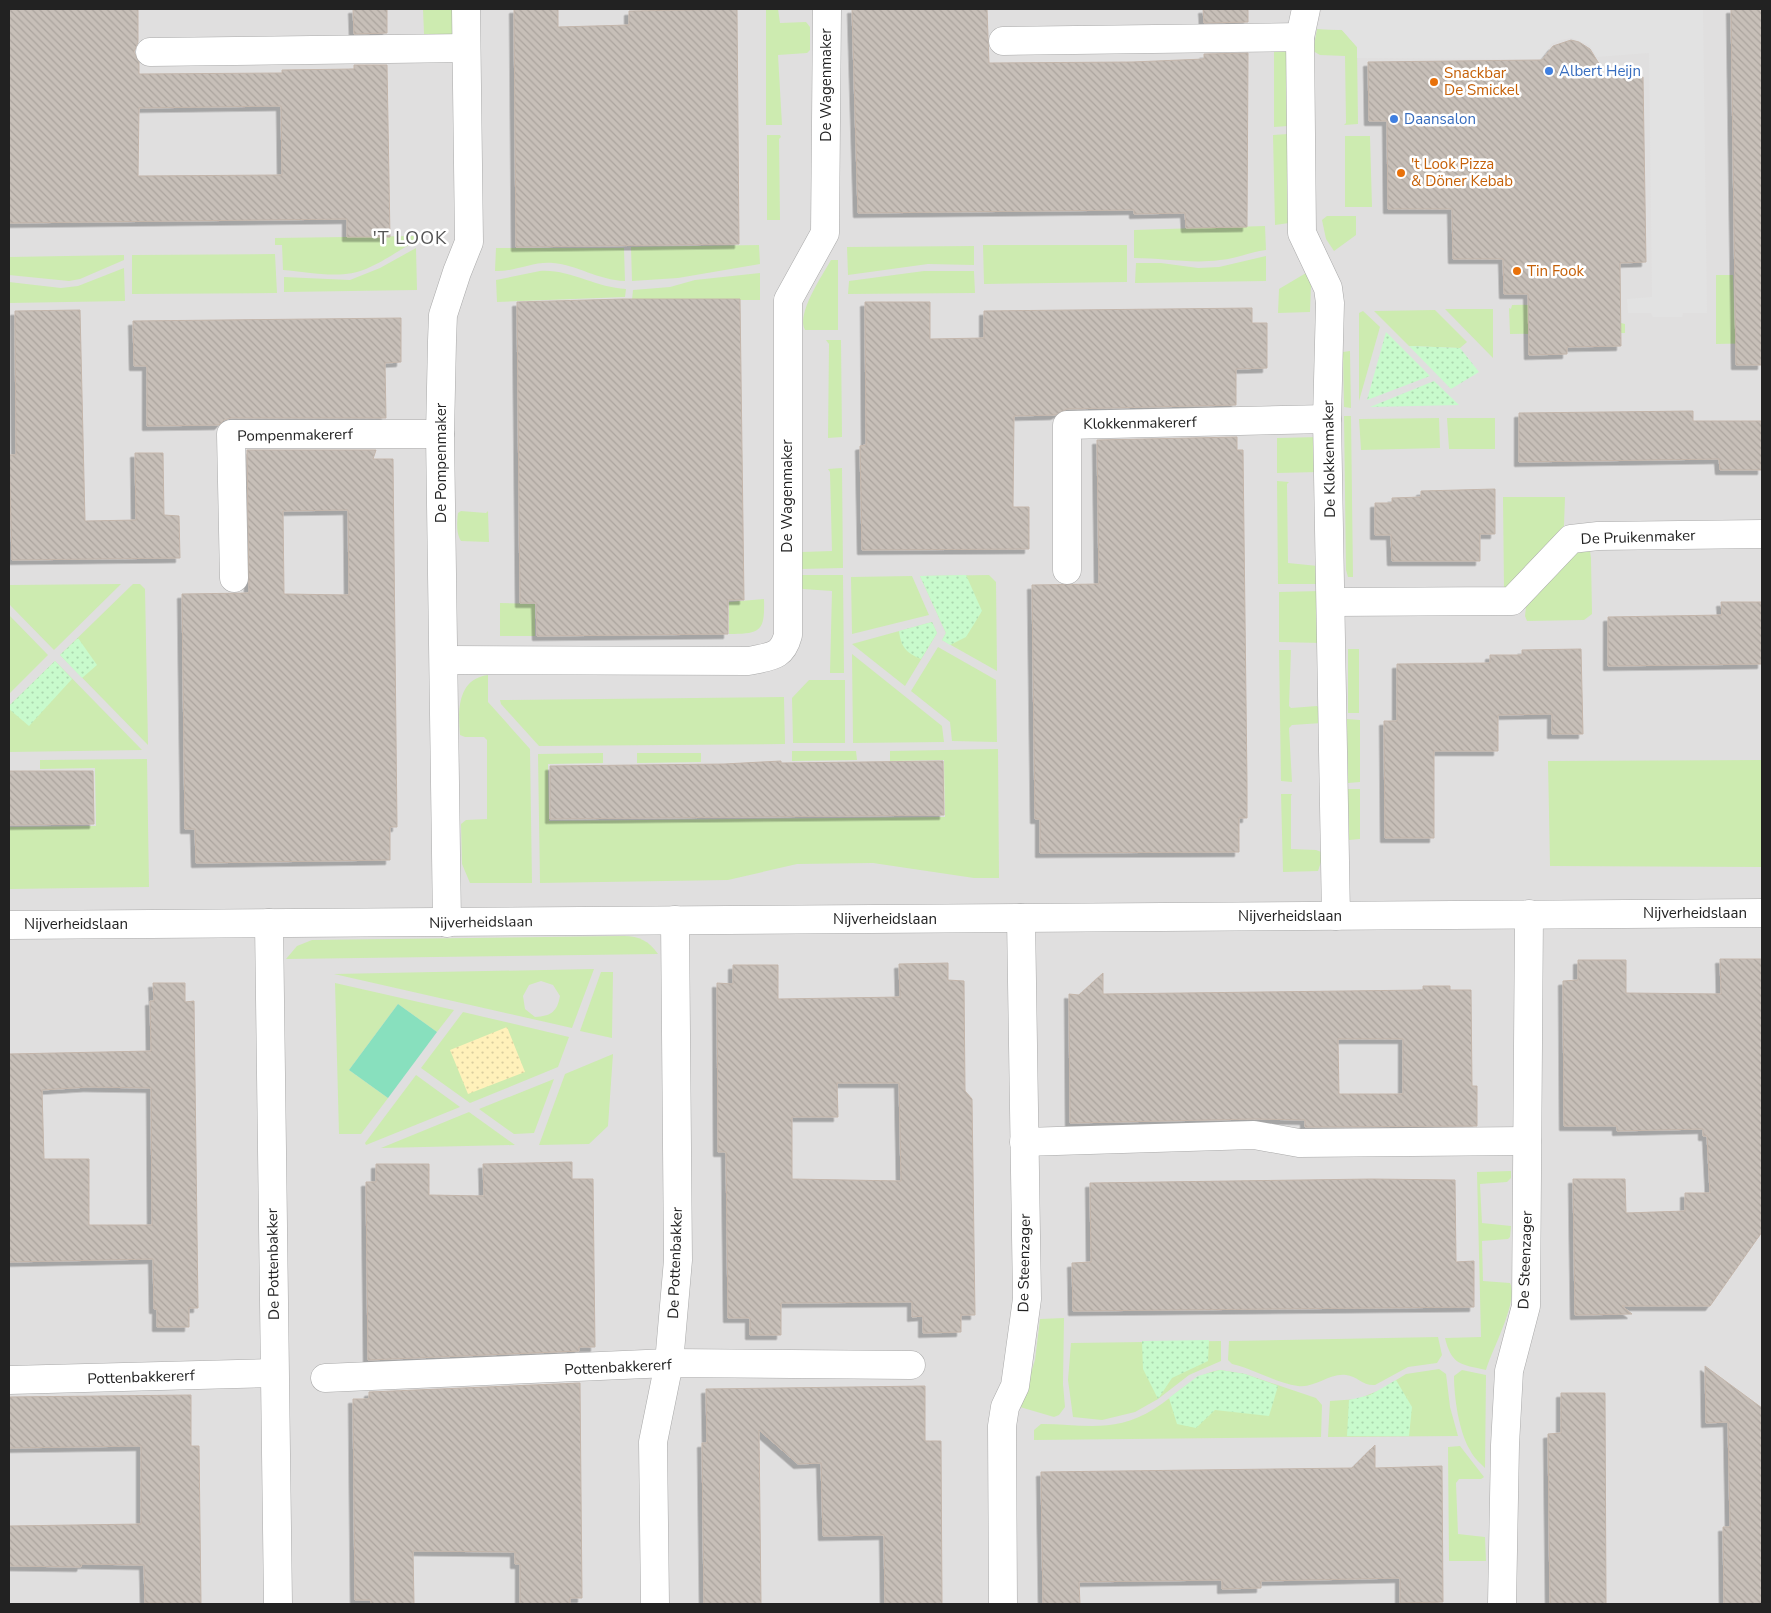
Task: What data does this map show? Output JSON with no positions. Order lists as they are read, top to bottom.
{
  "streets": {
    "street": [
      "De Wagenmaker",
      "Klokkenmakererf",
      "Pompenmakererf",
      "De Klokkenmaker",
      "De Pompenmaker",
      "De Pruikenmaker",
      "Nijverheidslaan",
      "De Steenzager",
      "De Pottenbakker",
      "Pottenbakkererf"
    ]
  },
  "crossings": [
    ["De Wagenmaker", "De Pompenmaker"],
    ["Klokkenmakererf", "De Klokkenmaker"],
    ["Pompenmakererf", "De Pompenmaker"],
    ["De Klokkenmaker", "De Pruikenmaker"],
    ["De Klokkenmaker", "Nijverheidslaan"],
    ["De Pompenmaker", "Nijverheidslaan"],
    ["Nijverheidslaan", "De Steenzager"],
    ["Nijverheidslaan", "De Pottenbakker"],
    ["De Pottenbakker", "Pottenbakkererf"]
  ],
  "districts": ["'T LOOK"],
  "places": [
    "Albert Heijn",
    "Snackbar De Smickel",
    "Daansalon",
    "'t Look Pizza & Döner Kebab",
    "Tin Fook"
  ]
}
